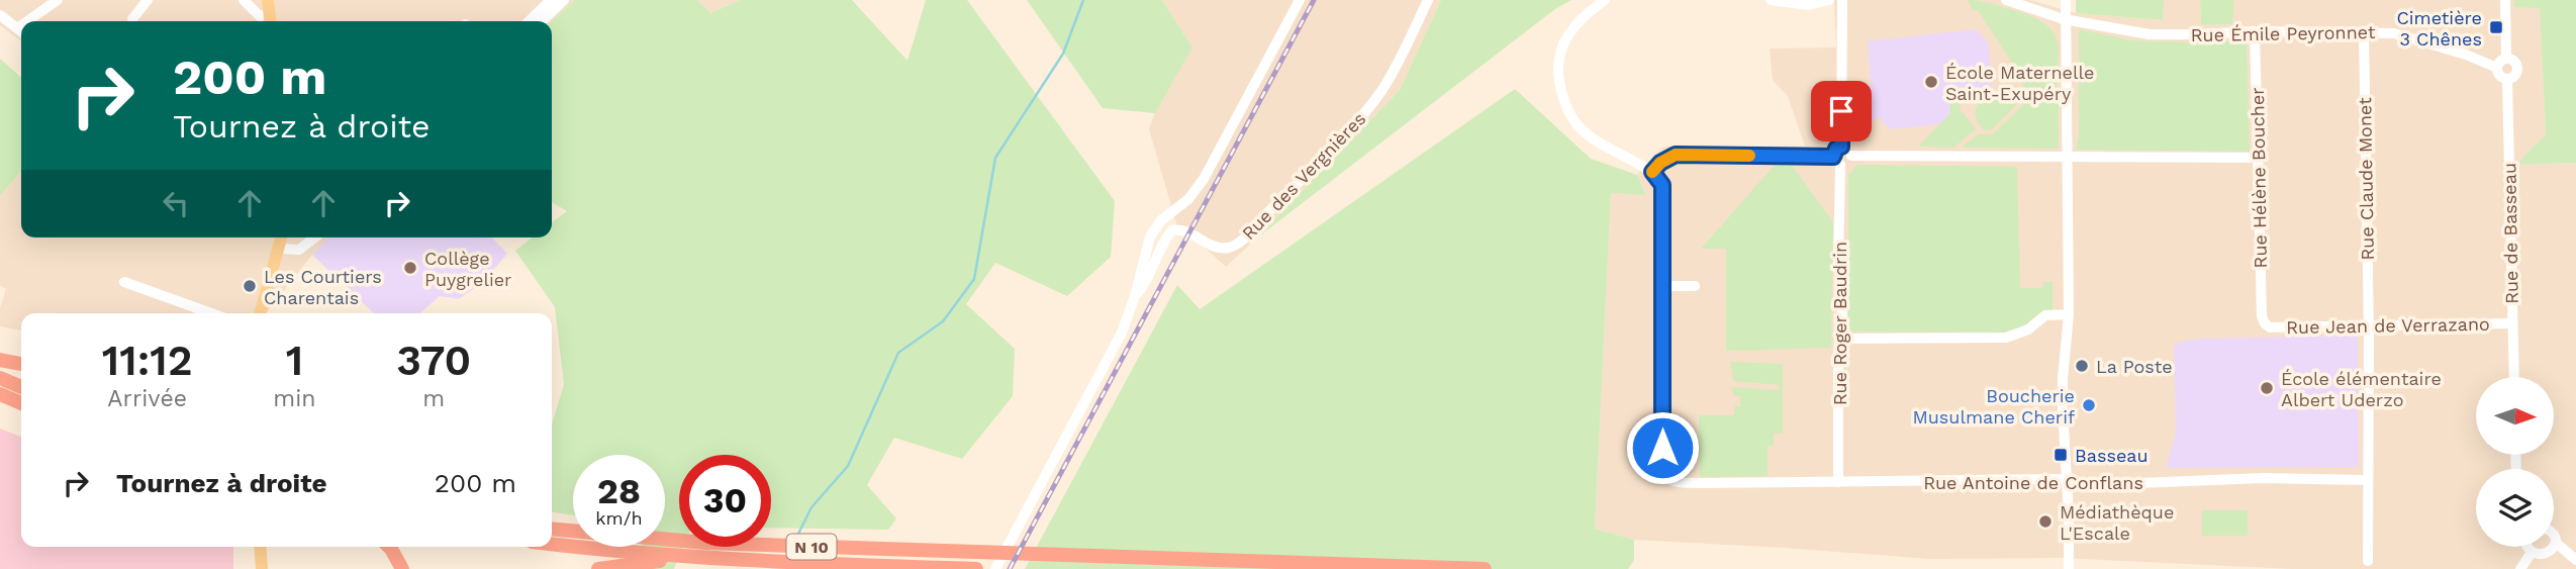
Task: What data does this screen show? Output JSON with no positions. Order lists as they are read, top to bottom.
{
  "streets": {
    "highway": ["N 10"],
    "street": [
      "Rue Émile Peyronnet",
      "Rue des Vergnières",
      "Rue Hélène Boucher",
      "Rue Claude Monet",
      "Rue de Basseau",
      "Rue Roger Baudrin",
      "Rue Jean de Verrazano",
      "Rue Antoine de Conflans"
    ]
  },
  "crossings": [
    ["Rue Émile Peyronnet", "Rue Hélène Boucher"],
    ["Rue Émile Peyronnet", "Rue Claude Monet"],
    ["Rue Émile Peyronnet", "Rue de Basseau"],
    ["Rue Hélène Boucher", "Rue Jean de Verrazano"],
    ["Rue Claude Monet", "Rue Jean de Verrazano"],
    ["Rue Claude Monet", "Rue Antoine de Conflans"],
    ["Rue de Basseau", "Rue Jean de Verrazano"],
    ["Rue Roger Baudrin", "Rue Antoine de Conflans"]
  ],
  "places": {
    "transit": ["Cimetière 3 Chênes", "Basseau"],
    "other": [
      "École Maternelle Saint-Exupéry",
      "Collège Puygrelier",
      "Les Courtiers Charentais",
      "La Poste",
      "École élémentaire Albert Uderzo",
      "Boucherie Musulmane Cherif",
      "Médiathèque L'Escale"
    ]
  },
  "north": "right",
  "page": {
    "turn": ["200 m", "Tournez à droite"],
    "eta": [
      "11:12",
      "Arrivée",
      "1",
      "min",
      "370",
      "m"
    ],
    "list": [
      {
        "name": "Tournez à droite",
        "value": "200 m"
      }
    ],
    "speed": "28 km/h",
    "limit": "30"
  }
}
